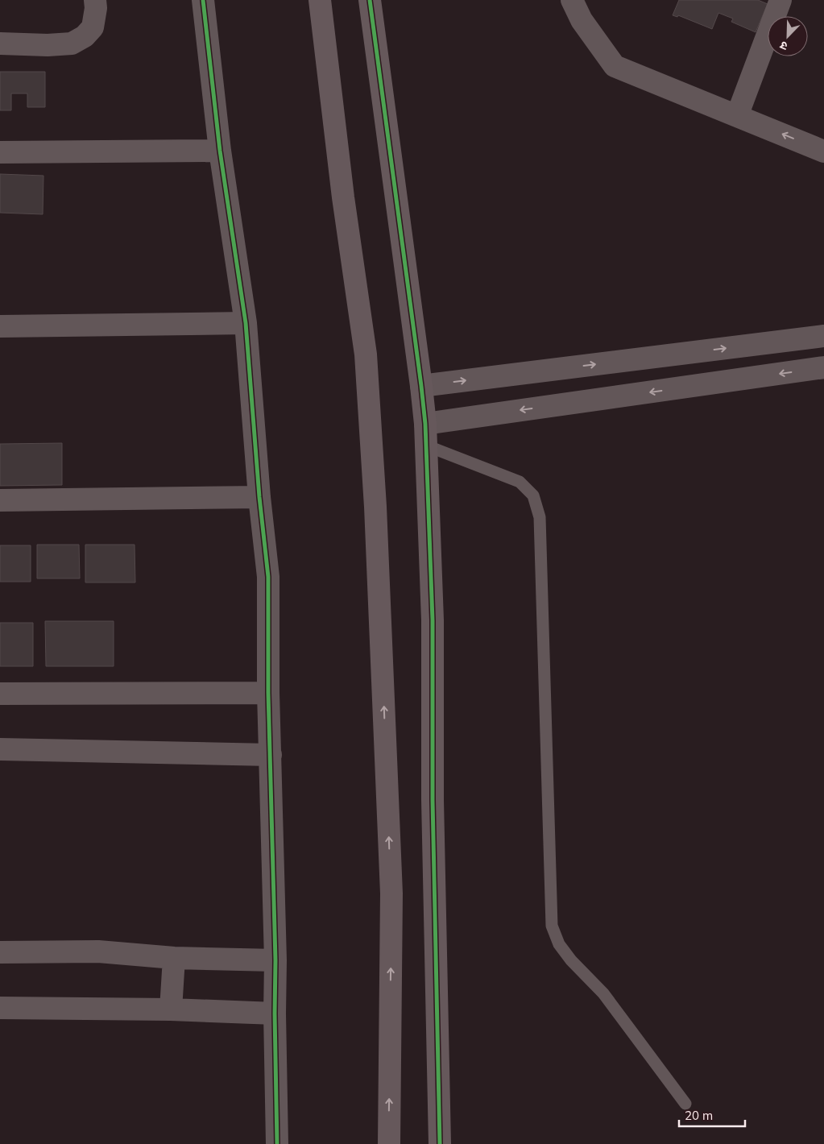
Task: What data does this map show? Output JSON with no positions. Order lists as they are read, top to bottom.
{
  "scale_bar": "20 m",
  "north": "bottom left"
}
